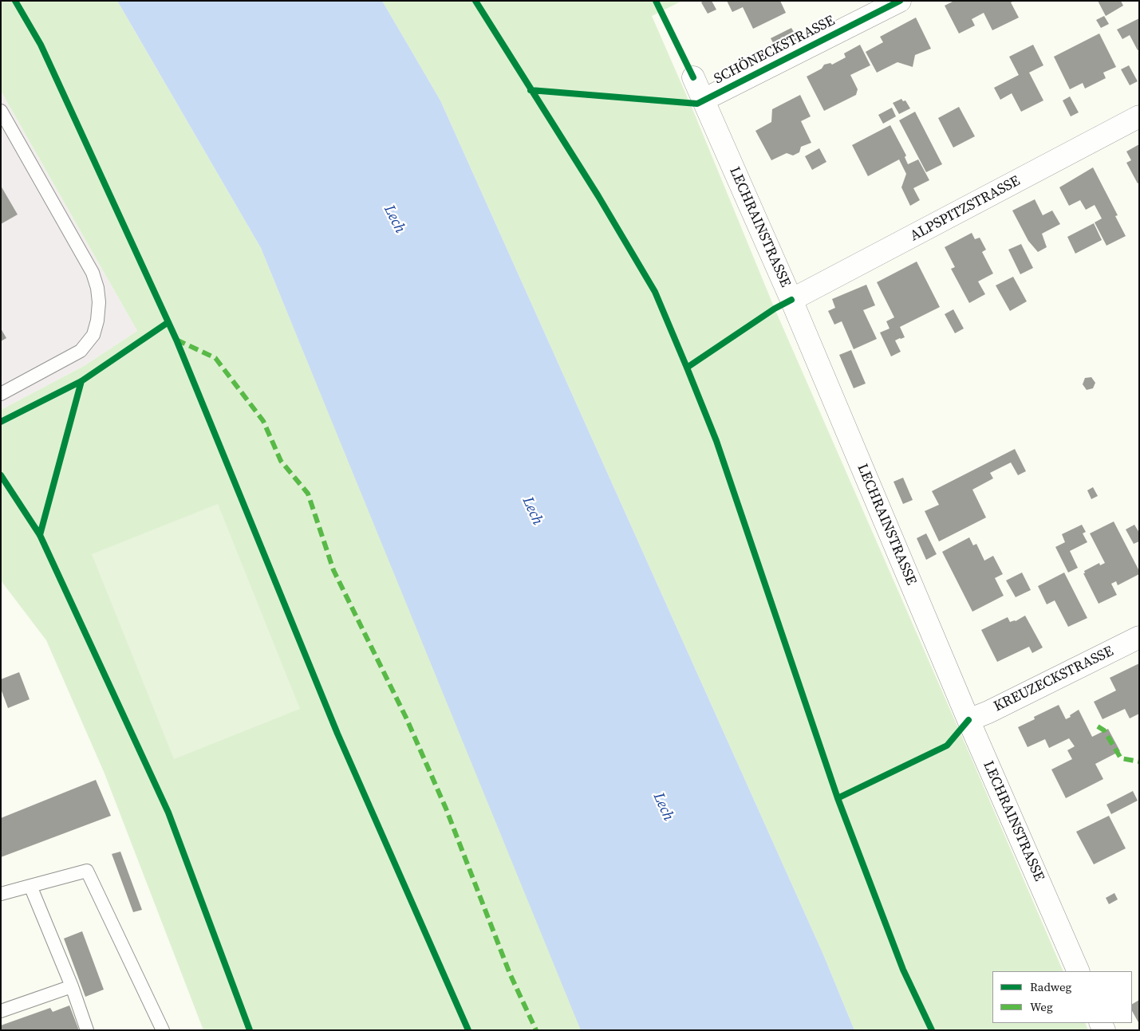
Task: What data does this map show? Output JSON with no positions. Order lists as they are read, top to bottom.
{
  "streets": {
    "street": [
      "SCHÖNECKSTRASSE",
      "ALPSPITZSTRASSE",
      "LECHRAINSTRASSE",
      "KREUZECKSTRASSE"
    ]
  },
  "crossings": [
    ["SCHÖNECKSTRASSE", "LECHRAINSTRASSE"],
    ["ALPSPITZSTRASSE", "LECHRAINSTRASSE"],
    ["LECHRAINSTRASSE", "KREUZECKSTRASSE"]
  ],
  "water": ["Lech"],
  "legend": ["Radweg", "Weg"]
}
